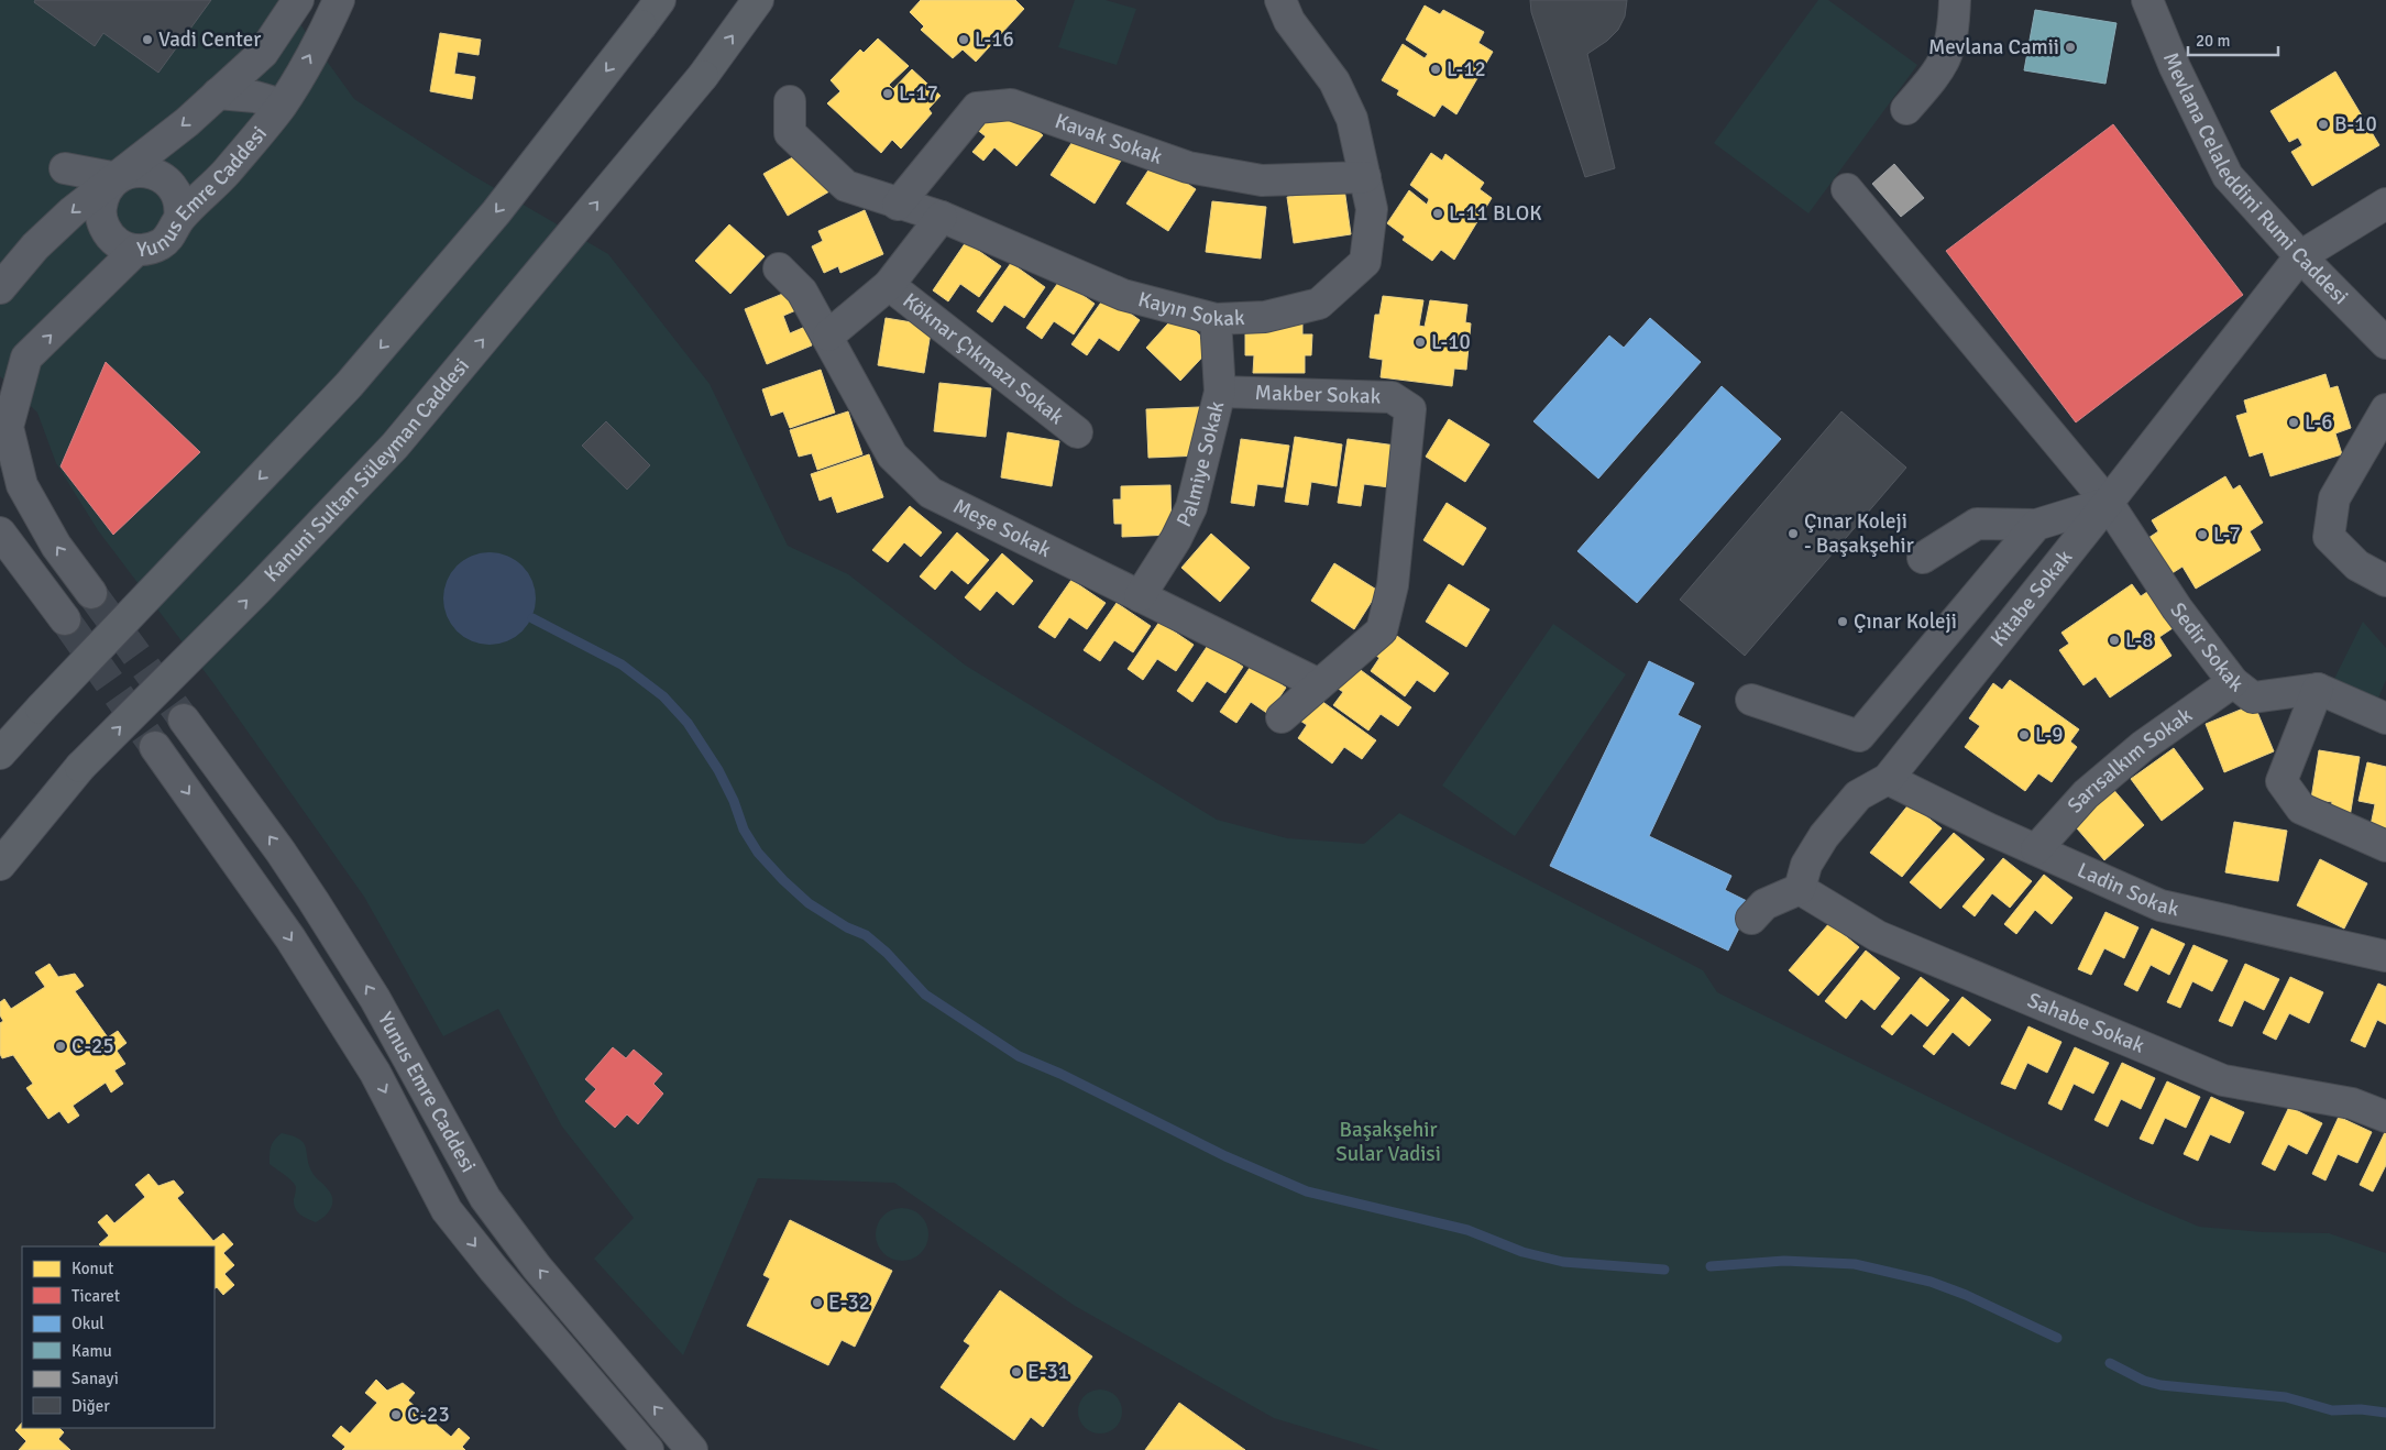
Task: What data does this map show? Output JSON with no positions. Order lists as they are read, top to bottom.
{
  "streets": {
    "main road": ["Kanuni Sultan Süleyman Caddesi"],
    "street": [
      "Kavak Sokak",
      "Mevlana Celaleddini Rumi Caddesi",
      "Yunus Emre Caddesi",
      "Kayın Sokak",
      "Köknar Çıkmazı Sokak",
      "Makber Sokak",
      "Palmiye Sokak",
      "Meşe Sokak",
      "Kitabe Sokak",
      "Sedir Sokak",
      "Sarısalkım Sokak",
      "Ladin Sokak",
      "Sahabe Sokak"
    ]
  },
  "crossings": [
    ["Kavak Sokak", "Kayın Sokak"],
    ["Mevlana Celaleddini Rumi Caddesi", "Kitabe Sokak"],
    ["Kayın Sokak", "Palmiye Sokak"],
    ["Makber Sokak", "Palmiye Sokak"],
    ["Makber Sokak", "Meşe Sokak"],
    ["Palmiye Sokak", "Meşe Sokak"],
    ["Kitabe Sokak", "Sedir Sokak"],
    ["Kitabe Sokak", "Ladin Sokak"],
    ["Kitabe Sokak", "Sahabe Sokak"],
    ["Sedir Sokak", "Sarısalkım Sokak"],
    ["Sarısalkım Sokak", "Ladin Sokak"]
  ],
  "parks": ["Başakşehir Sular Vadisi"],
  "places": [
    "Vadi Center",
    "L-16",
    "Mevlana Camii",
    "L-12",
    "L-17",
    "B-10",
    "L-11 BLOK",
    "L-10",
    "L-6",
    "Çınar Koleji - Başakşehir",
    "L-7",
    "Çınar Koleji",
    "L-8",
    "L-9",
    "C-25",
    "E-32",
    "E-31",
    "C-23"
  ],
  "legend": [
    "Konut",
    "Ticaret",
    "Okul",
    "Kamu",
    "Sanayi",
    "Diğer"
  ],
  "scale_bar": "20 m"
}
